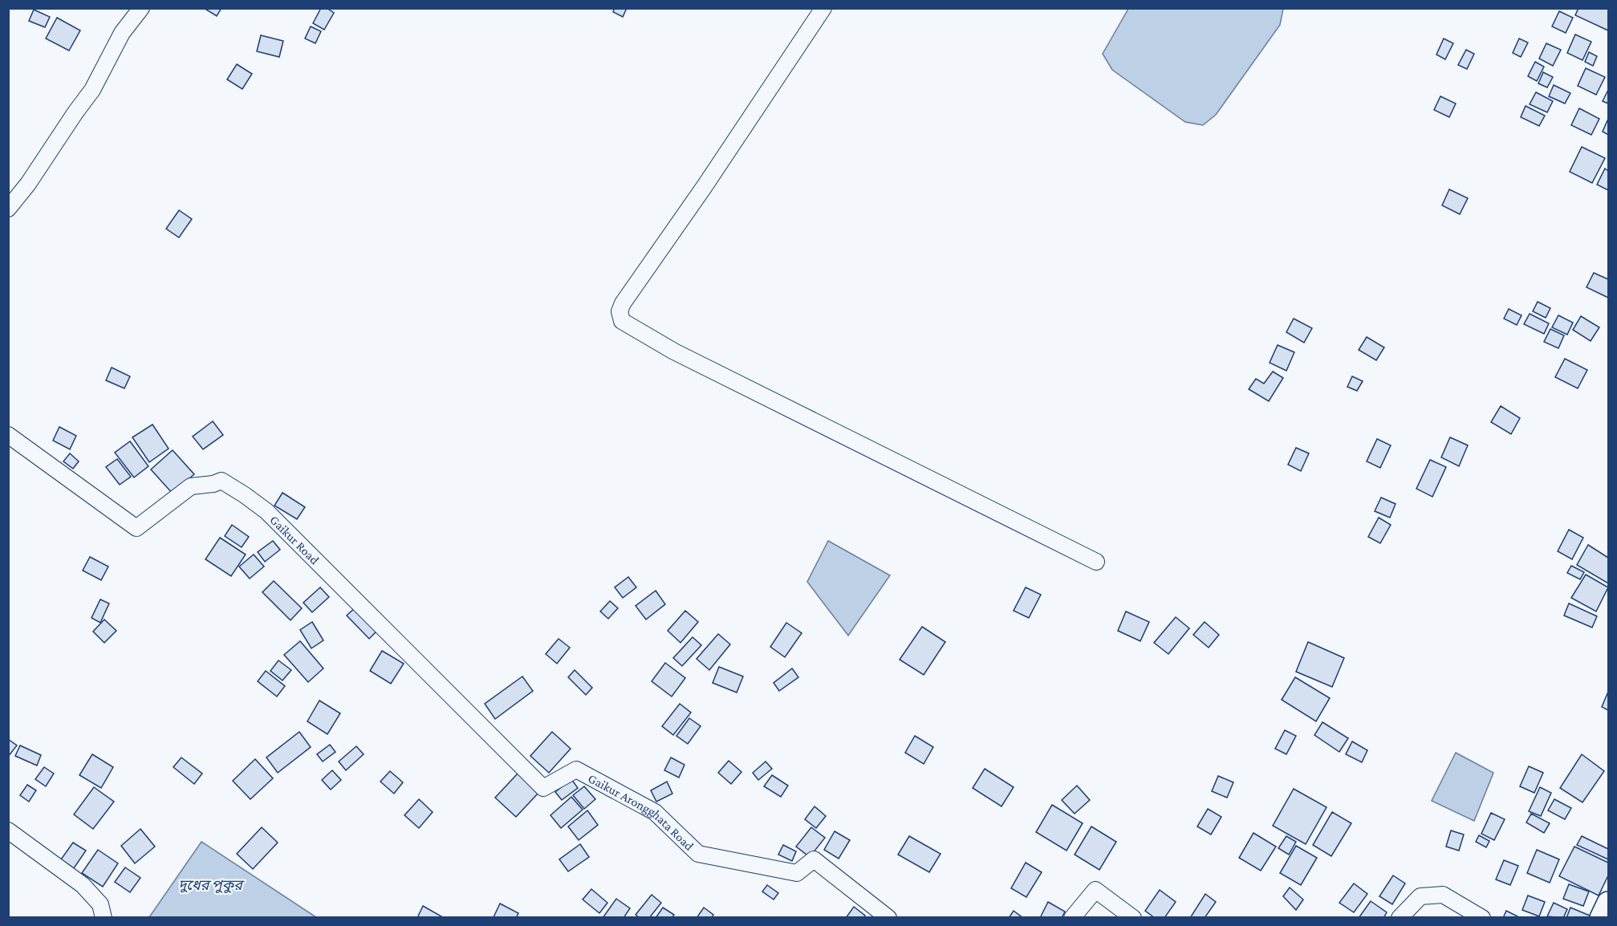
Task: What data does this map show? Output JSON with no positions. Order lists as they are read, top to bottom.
{
  "streets": {
    "street": ["Gaikur Road", "Gaikur Arongghata Road"]
  },
  "crossings": [
    ["Gaikur Road", "Gaikur Arongghata Road"]
  ],
  "water": ["দুধের পুকুর"]
}
